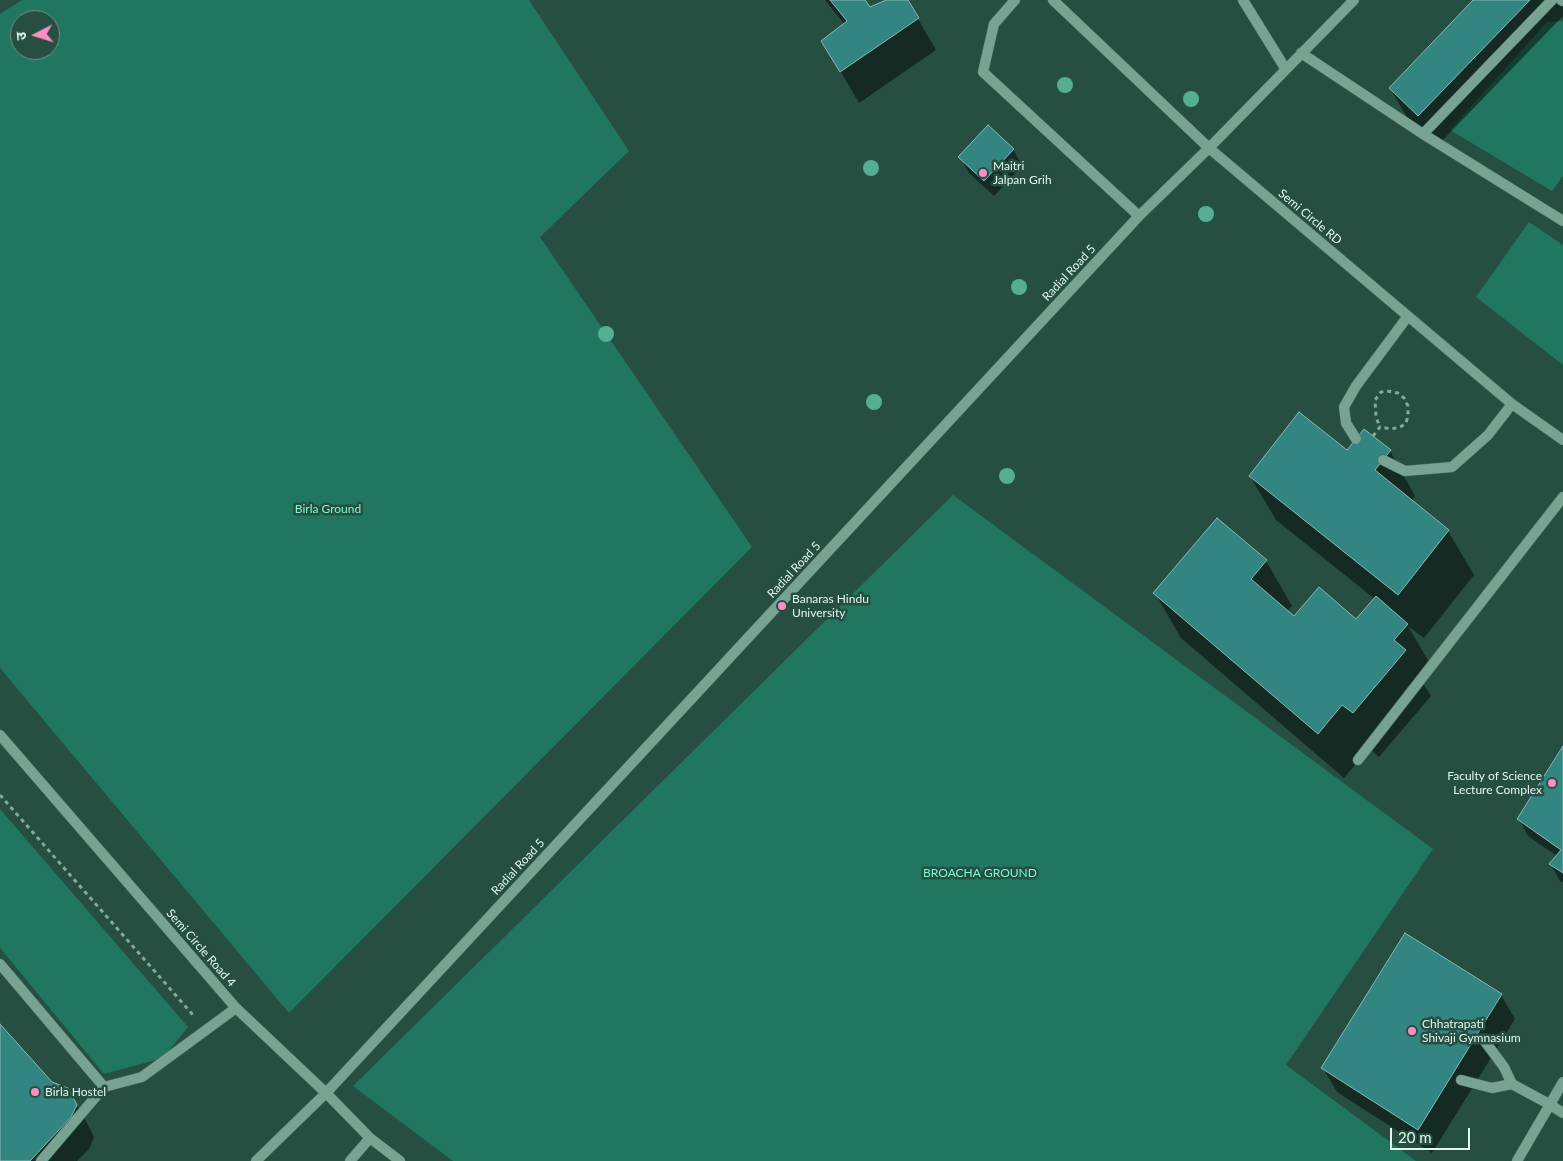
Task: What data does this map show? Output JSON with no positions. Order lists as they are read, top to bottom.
{
  "streets": {
    "lane": ["Semi Circle RD", "Radial Road 5", "Semi Circle Road 4"]
  },
  "crossings": [
    ["Semi Circle RD", "Radial Road 5"],
    ["Radial Road 5", "Semi Circle Road 4"]
  ],
  "parks": ["Birla Ground", "BROACHA GROUND"],
  "places": [
    "Maitri Jalpan Grih",
    "Banaras Hindu University",
    "Faculty of Science Lecture Complex",
    "Chhatrapati Shivaji Gymnasium",
    "Birla Hostel"
  ],
  "scale_bar": "20 m",
  "north": "left"
}
